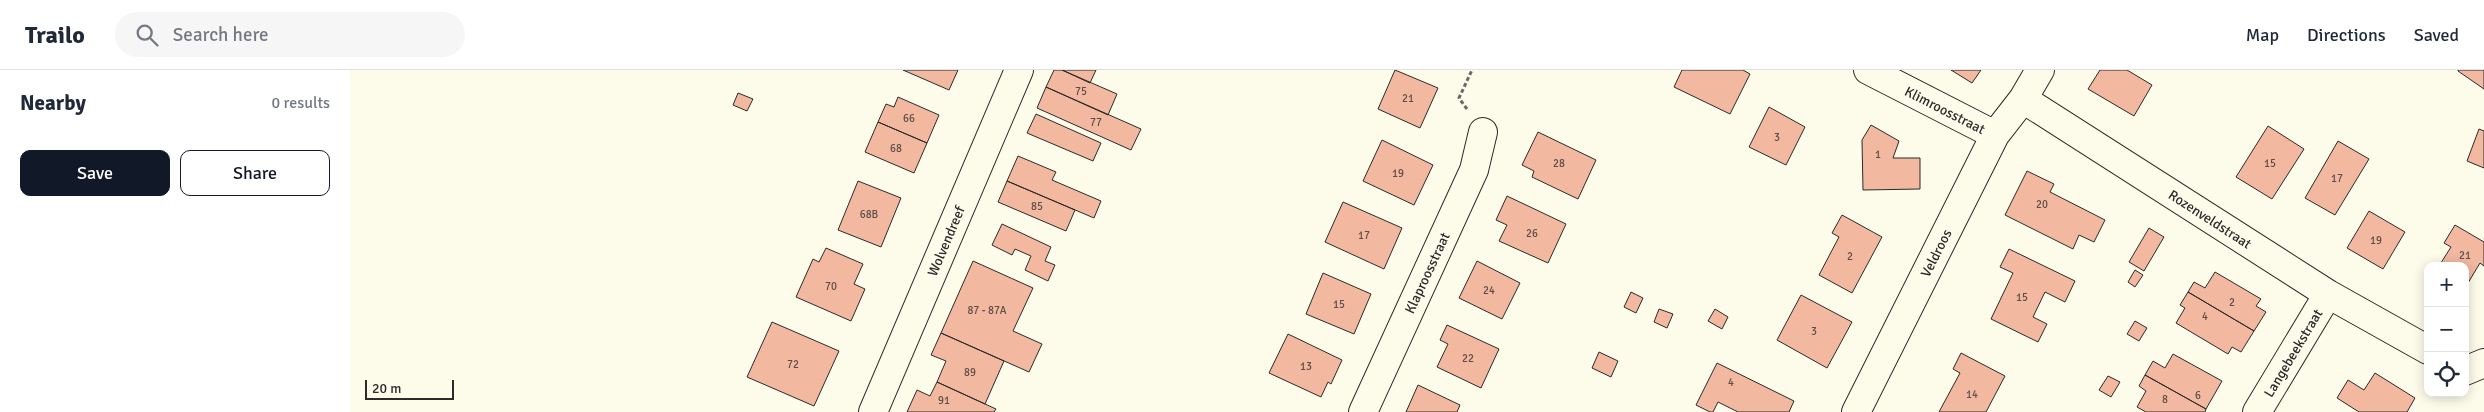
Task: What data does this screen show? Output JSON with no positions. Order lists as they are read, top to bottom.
{
  "streets": {
    "street": [
      "Klimroosstraat",
      "Rozenveldstraat",
      "Wolvendreef",
      "Veldroos",
      "Klaproosstraat",
      "Langebeekstraat"
    ]
  },
  "crossings": [
    ["Klimroosstraat", "Veldroos"],
    ["Rozenveldstraat", "Veldroos"],
    ["Rozenveldstraat", "Langebeekstraat"]
  ],
  "house_numbers": [
    "75",
    "21",
    "66",
    "77",
    "3",
    "68",
    "1",
    "28",
    "15",
    "19",
    "17",
    "20",
    "85",
    "68B",
    "26",
    "17",
    "19",
    "21",
    "2",
    "70",
    "24",
    "15",
    "2",
    "15",
    "87 - 87A",
    "4",
    "3",
    "22",
    "72",
    "13",
    "89",
    "4",
    "14",
    "6",
    "8",
    "91"
  ],
  "scale_bar": "20 m",
  "page": {
    "header": "Trailo",
    "search": "Search here",
    "nav": ["Map", "Directions", "Saved"],
    "heading": ["Nearby", "0 results"],
    "buttons": ["Save", "Share"],
    "map_buttons": ["+", "−"],
    "scale": "20 m"
  }
}
